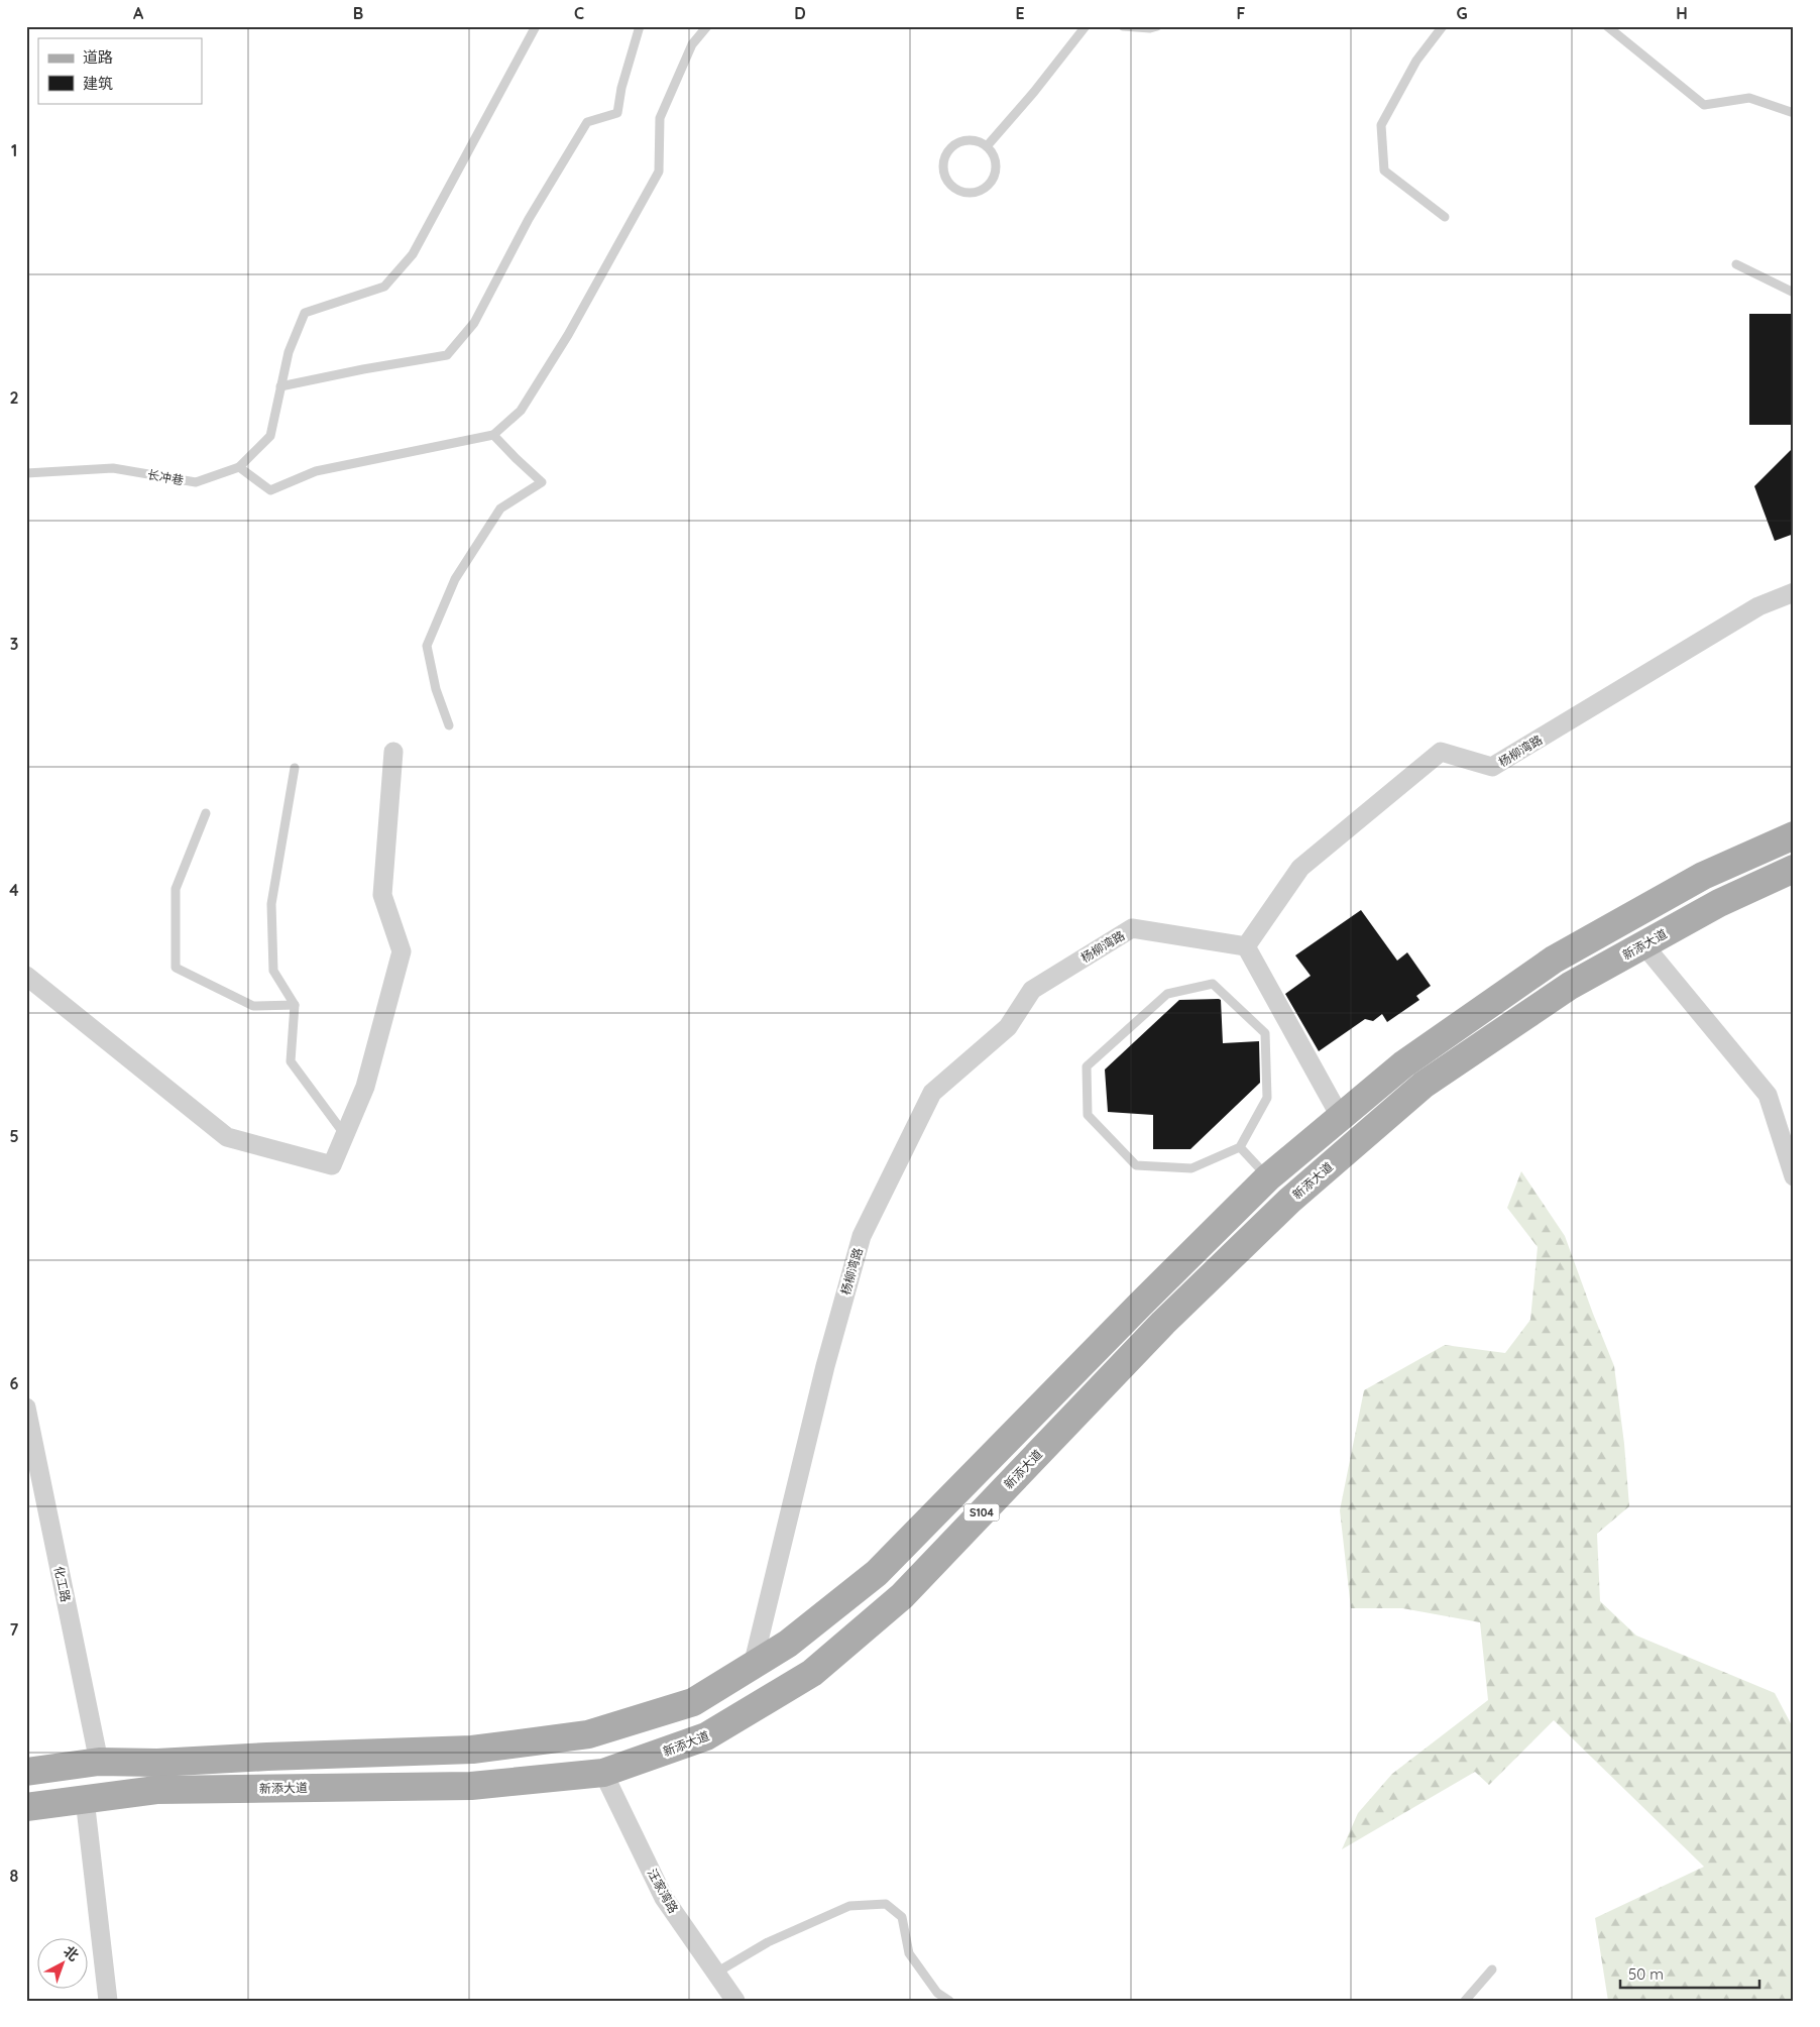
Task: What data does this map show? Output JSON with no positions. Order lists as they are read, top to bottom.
{
  "streets": {
    "main road": ["新添大道", "S104"],
    "street": ["杨柳湾路", "化工路", "汪家湾路"],
    "lane": ["长冲巷"]
  },
  "crossings": [
    ["杨柳湾路", "S104"],
    ["新添大道", "汪家湾路"],
    ["S104", "化工路"]
  ],
  "legend": ["道路", "建筑"],
  "scale_bar": "50 m",
  "north": "top right",
  "grid": {
    "columns": [
      "A",
      "B",
      "C",
      "D",
      "E",
      "F",
      "G",
      "H"
    ],
    "rows": [
      "1",
      "2",
      "3",
      "4",
      "5",
      "6",
      "7",
      "8"
    ]
  }
}
